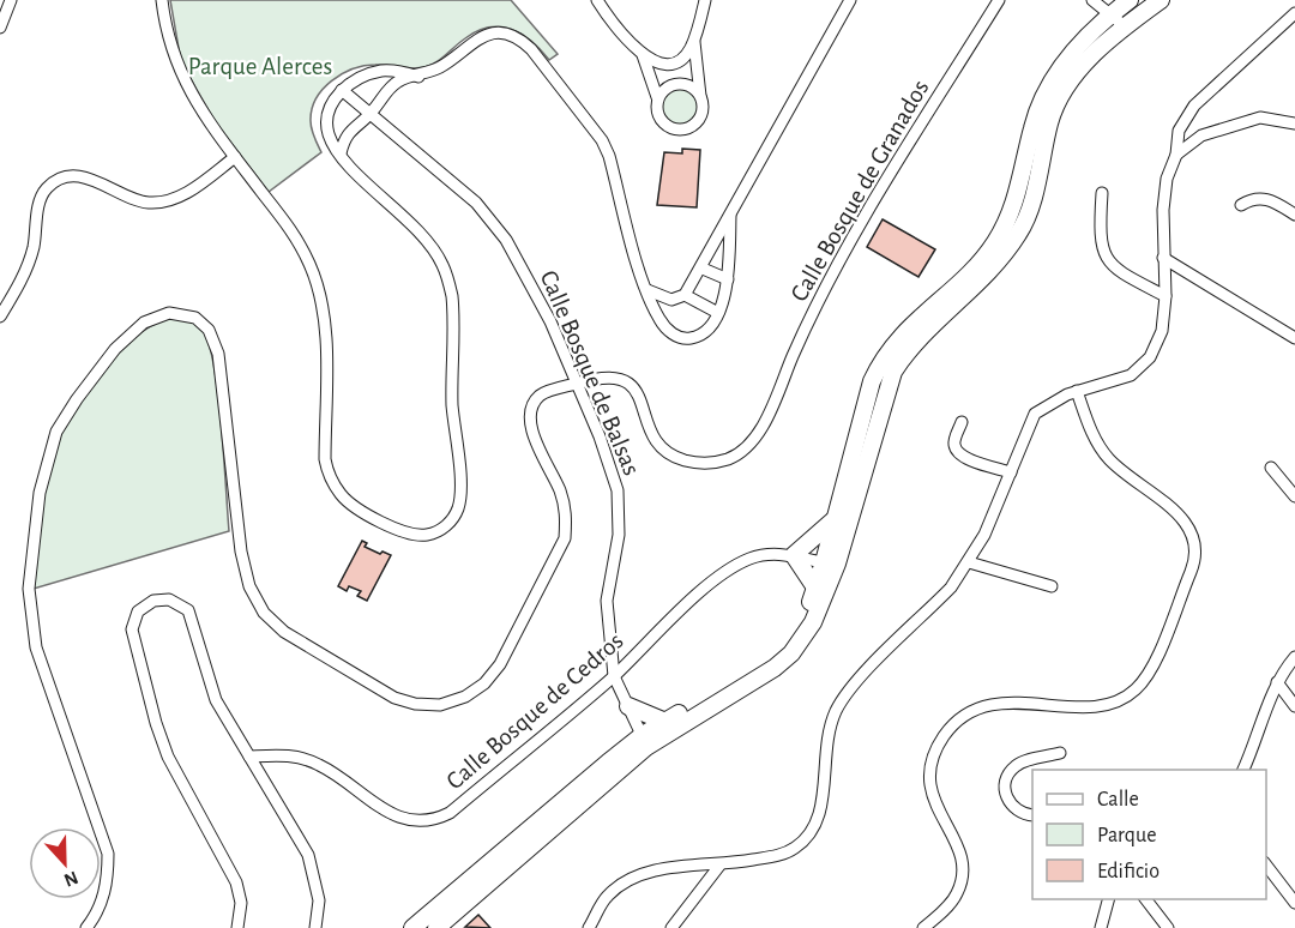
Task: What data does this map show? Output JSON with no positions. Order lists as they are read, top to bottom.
{
  "streets": {
    "street": ["Calle Bosque de Granados", "Calle Bosque de Balsas", "Calle Bosque de Cedros"]
  },
  "crossings": [
    ["Calle Bosque de Granados", "Calle Bosque de Balsas"],
    ["Calle Bosque de Balsas", "Calle Bosque de Cedros"]
  ],
  "parks": ["Parque Alerces"],
  "legend": ["Calle", "Parque", "Edificio"],
  "north": "bottom"
}
